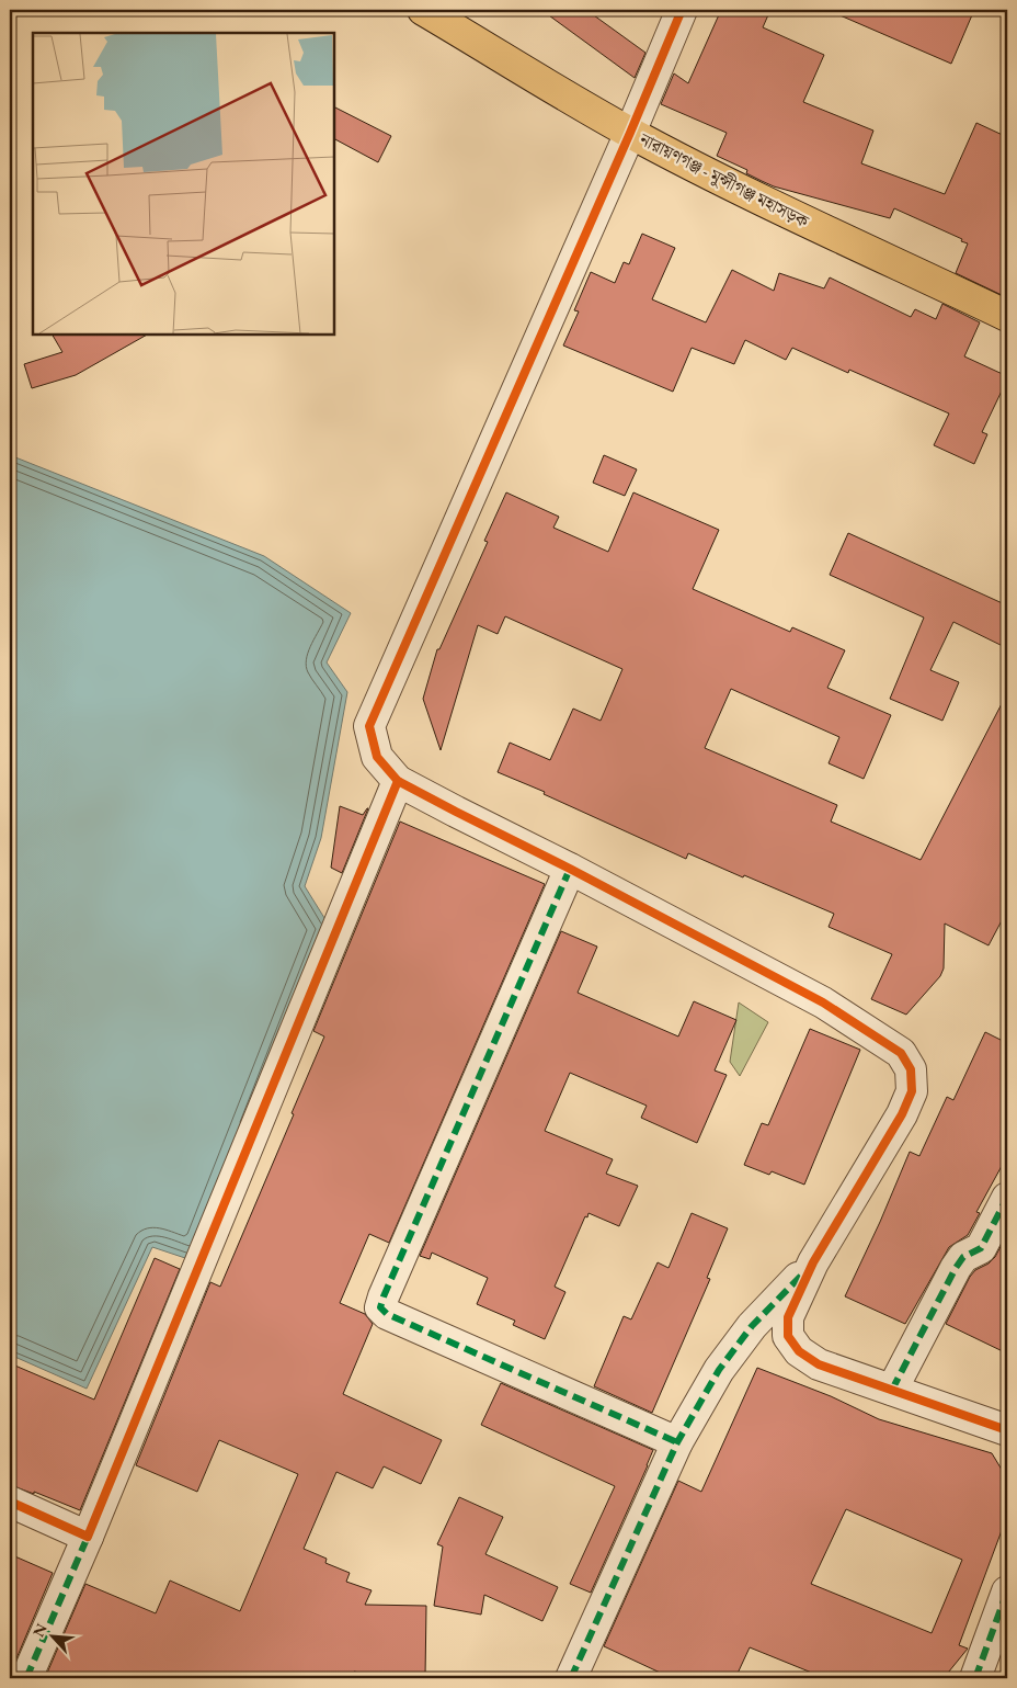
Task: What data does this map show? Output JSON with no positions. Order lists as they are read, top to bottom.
{
  "streets": {
    "main road": ["নারায়ণগঞ্জ - মুন্সীগঞ্জ মহাসড়ক"]
  },
  "north": "top left"
}
